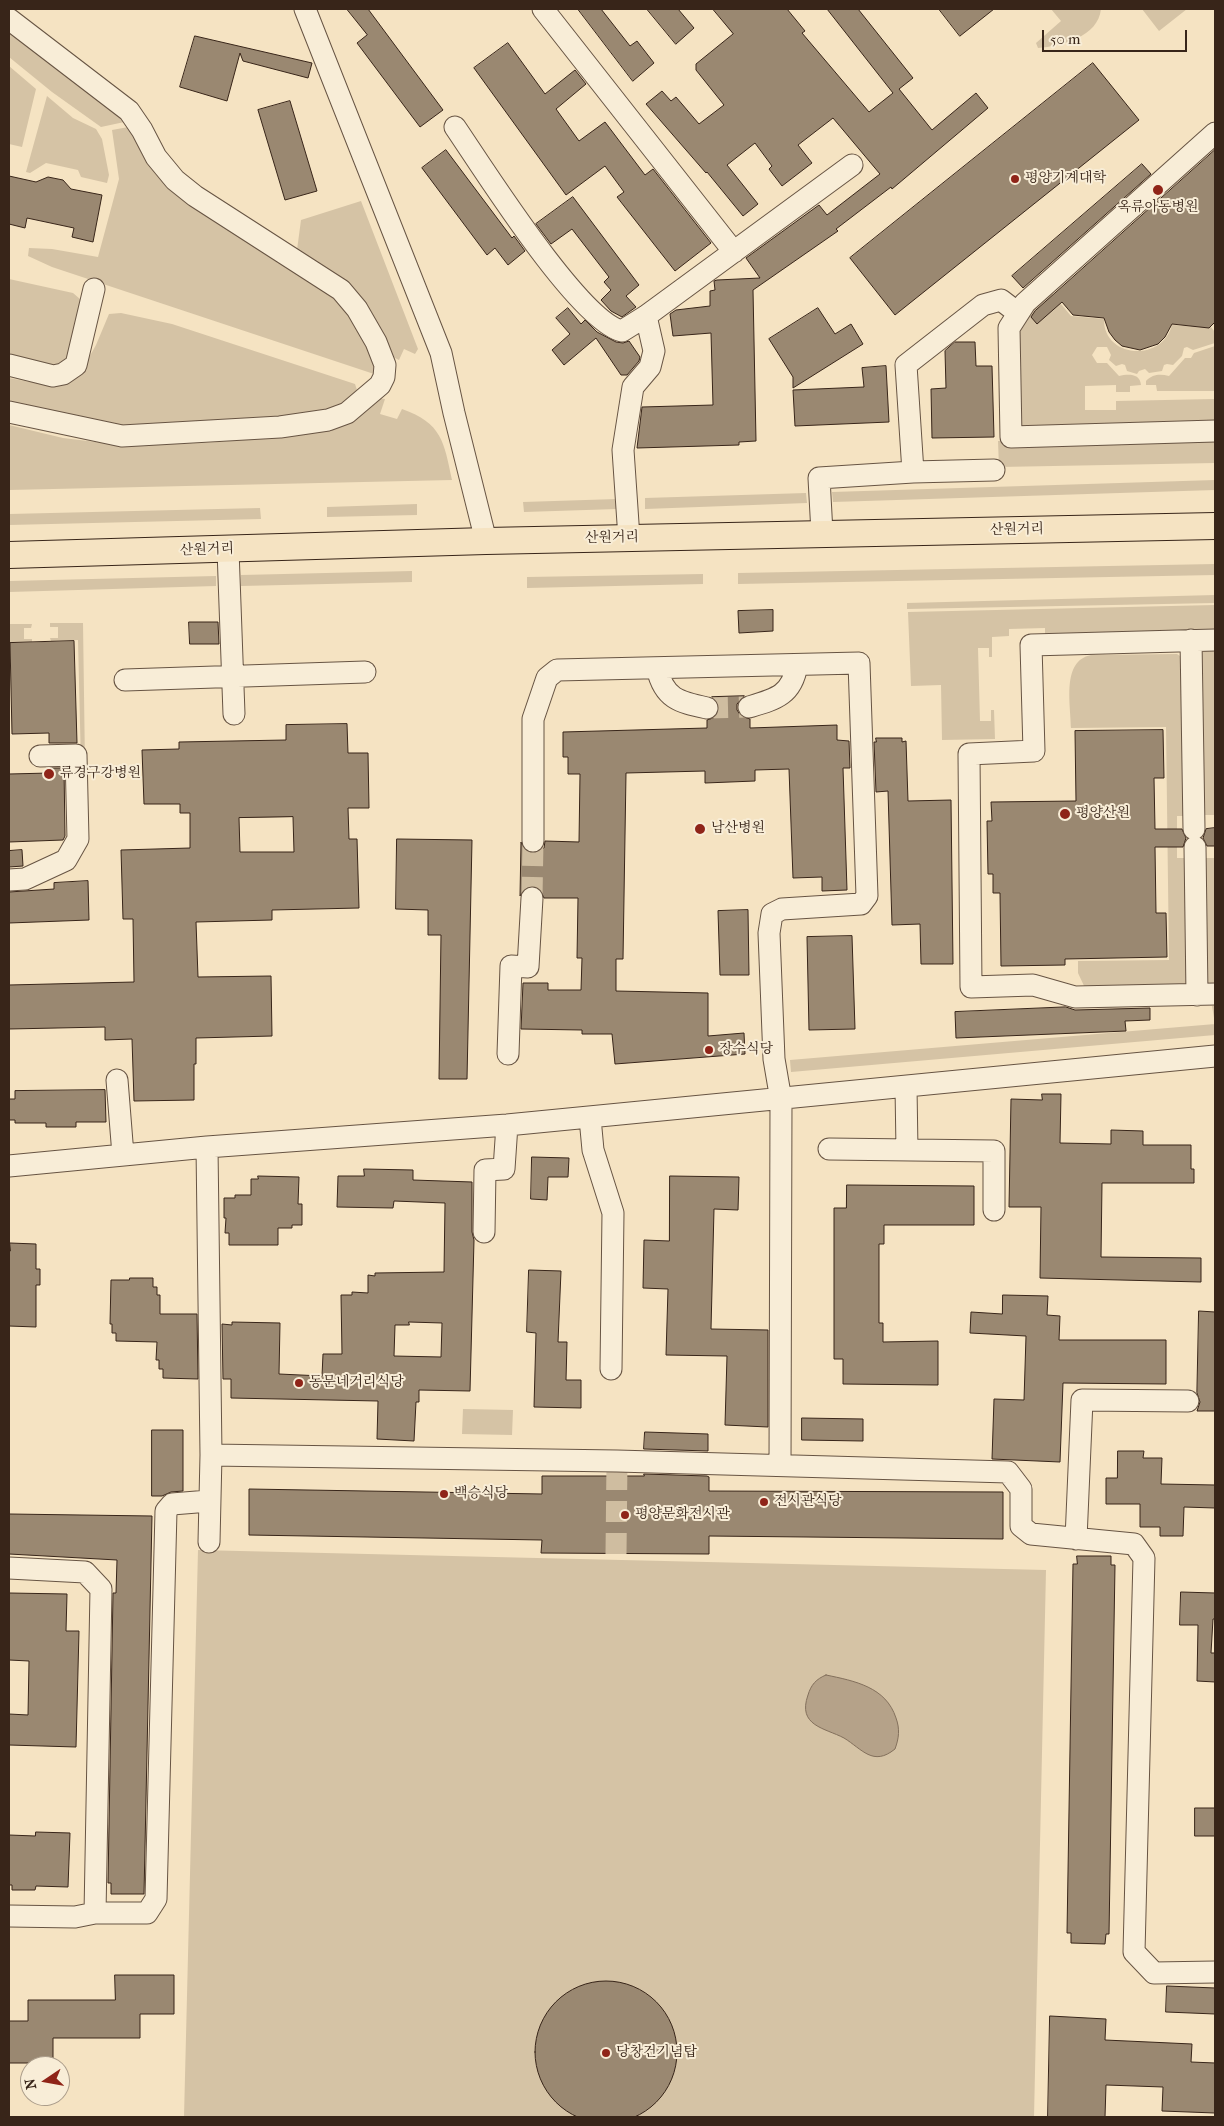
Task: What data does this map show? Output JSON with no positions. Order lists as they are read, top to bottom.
{
  "streets": {
    "main road": ["산원거리"]
  },
  "places": [
    "평양기계대학",
    "옥류아동병원",
    "류경구강병원",
    "평양산원",
    "남산병원",
    "장수식당",
    "동문네거리식당",
    "백승식당",
    "전시관식당",
    "평양문화전시관",
    "당창건기념탑"
  ],
  "scale_bar": "50 m",
  "north": "left"
}
